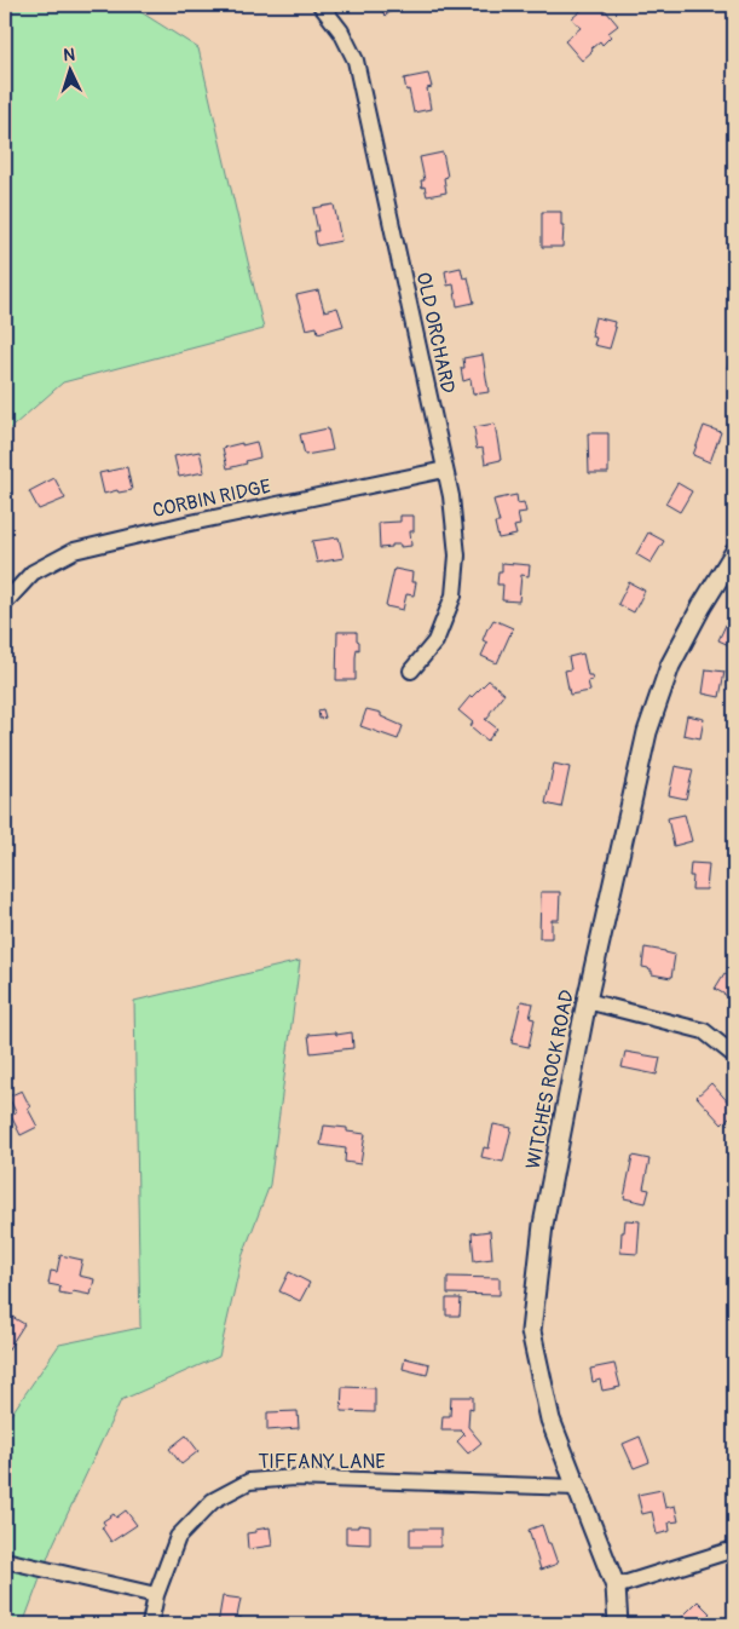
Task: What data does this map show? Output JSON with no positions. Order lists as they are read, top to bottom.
{
  "streets": {
    "street": [
      "OLD ORCHARD",
      "CORBIN RIDGE",
      "WITCHES ROCK ROAD",
      "TIFFANY LANE"
    ]
  },
  "crossings": [
    ["OLD ORCHARD", "CORBIN RIDGE"],
    ["WITCHES ROCK ROAD", "TIFFANY LANE"]
  ],
  "north": "top"
}
